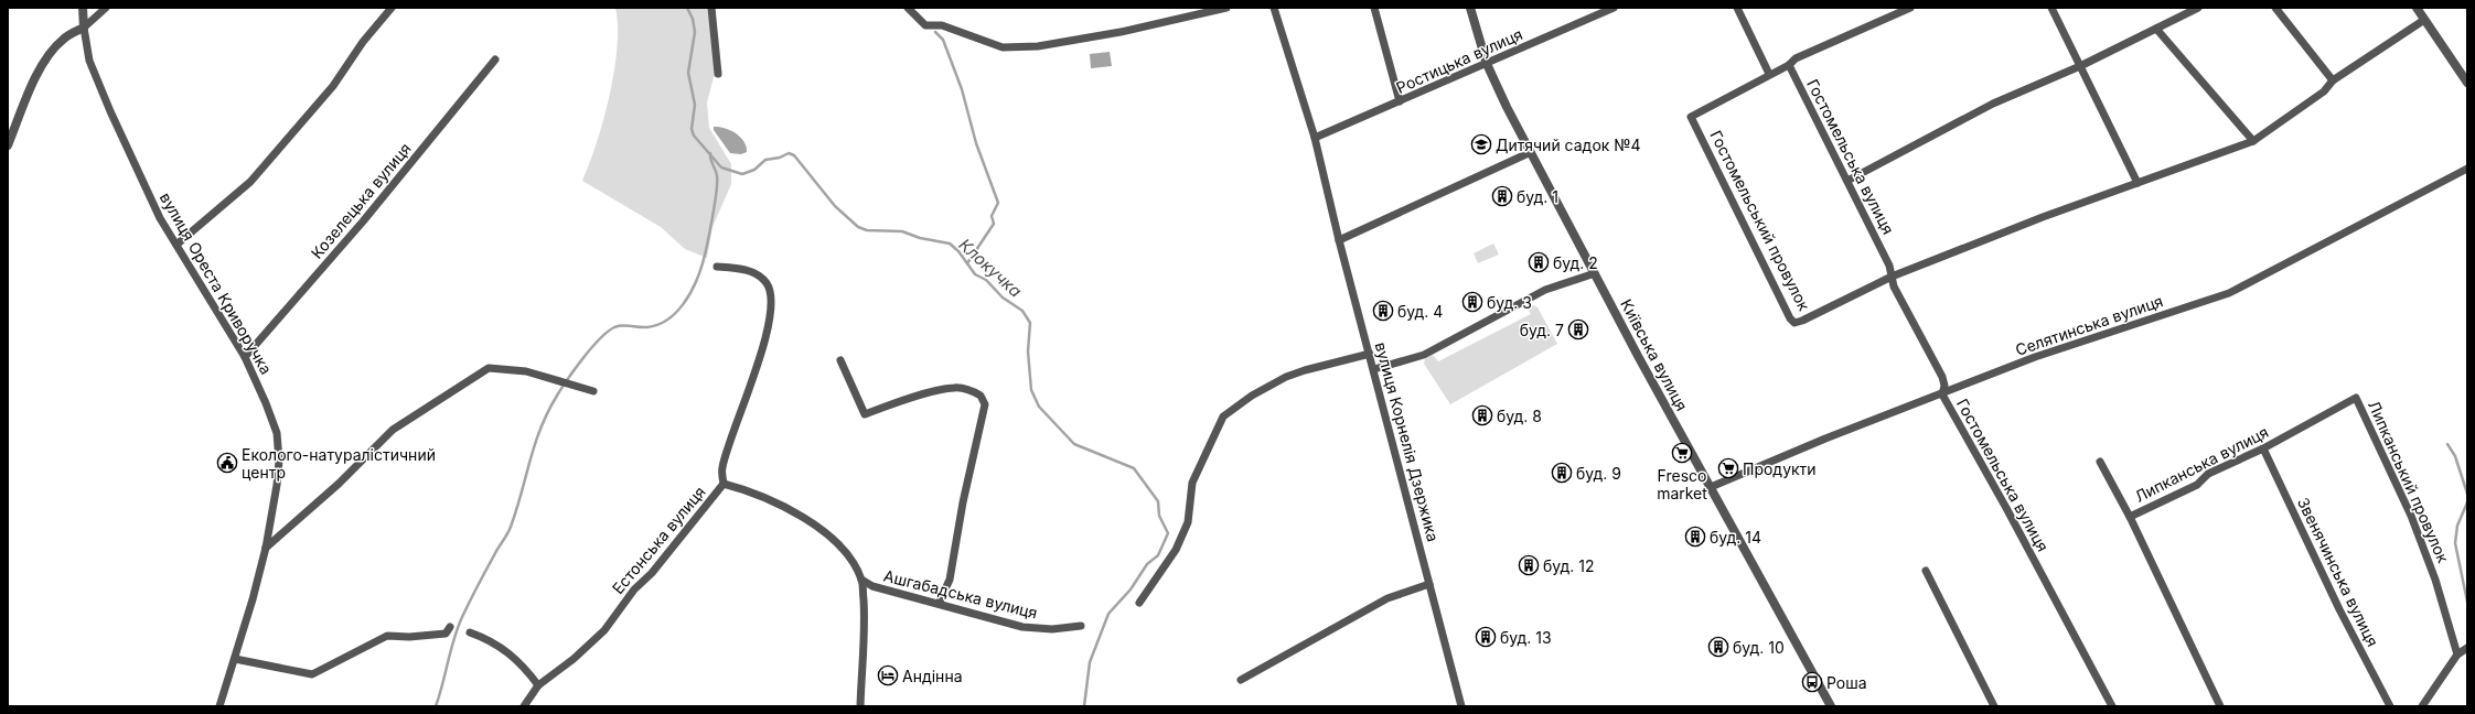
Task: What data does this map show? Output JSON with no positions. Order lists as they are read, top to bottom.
{
  "streets": {
    "street": [
      "Ростицька вулиця",
      "Гостомельська вулиця",
      "Козелецька вулиця",
      "Гостомельський провулок",
      "вулиця Ореста Криворучка",
      "Селятинська вулиця",
      "Київська вулиця",
      "вулиця Корнелія Дзержика",
      "Липканська вулиця",
      "Липканський провулок",
      "Естонська вулиця",
      "Звенячинська вулиця",
      "Ашгабадська вулиця"
    ]
  },
  "crossings": [
    ["Ростицька вулиця", "Київська вулиця"],
    ["Ростицька вулиця", "вулиця Корнелія Дзержика"],
    ["Гостомельська вулиця", "Гостомельський провулок"],
    ["Гостомельська вулиця", "Селятинська вулиця"],
    ["Козелецька вулиця", "вулиця Ореста Криворучка"],
    ["Селятинська вулиця", "Київська вулиця"],
    ["Липканська вулиця", "Липканський провулок"],
    ["Липканська вулиця", "Звенячинська вулиця"]
  ],
  "water": ["Клокучка"],
  "places": {
    "school or university": ["Дитячий садок №4"],
    "building": [
      "буд. 1",
      "буд. 2",
      "буд. 3",
      "буд. 4",
      "буд. 7",
      "буд. 8",
      "буд. 9",
      "буд. 14",
      "буд. 12",
      "буд. 13",
      "буд. 10"
    ],
    "supermarket": ["Fresco market", "Продукти"],
    "public building": ["Еколого-натуралістичний центр"],
    "hotel": ["Андінна"],
    "bus stop": ["Роша"]
  }
}
